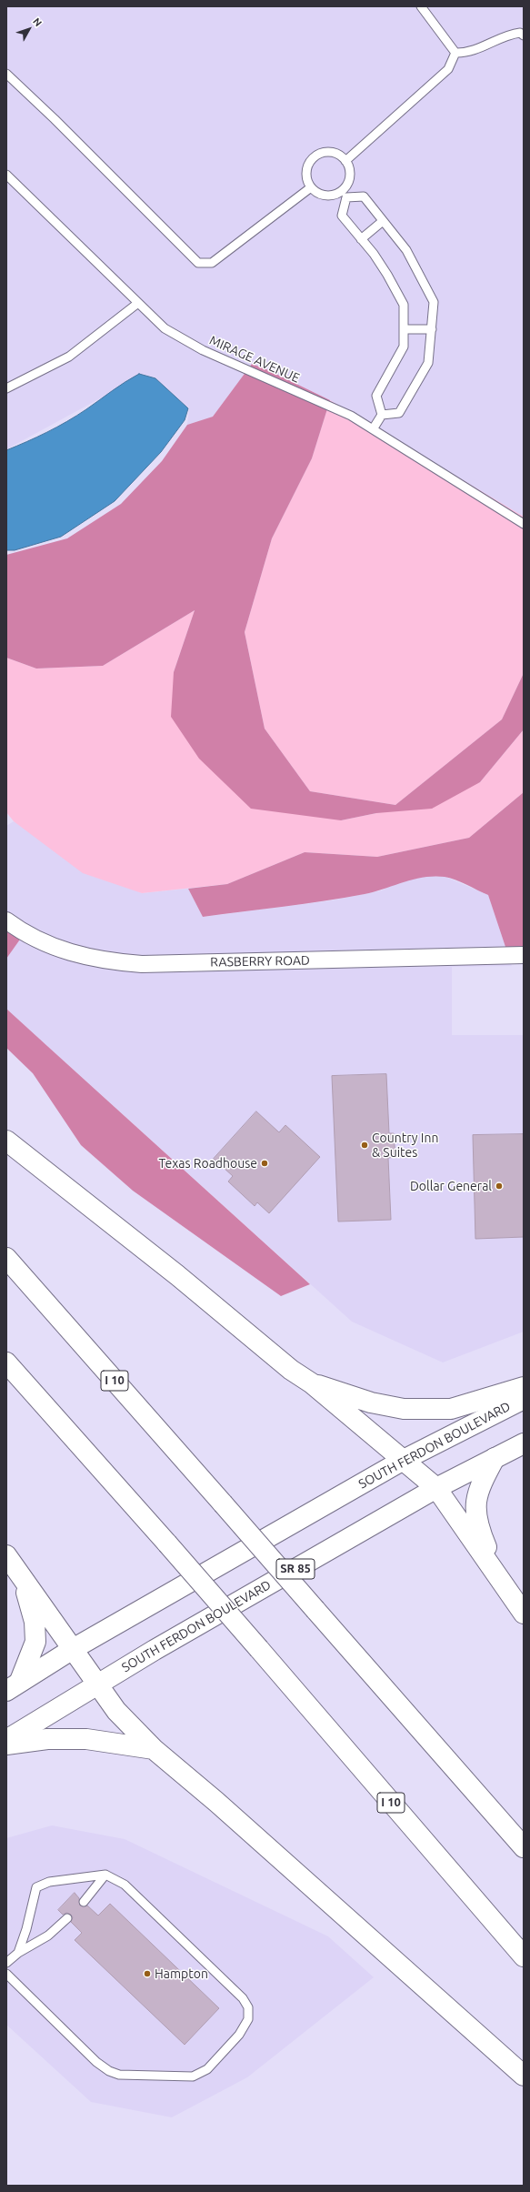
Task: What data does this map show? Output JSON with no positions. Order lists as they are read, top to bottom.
{
  "streets": {
    "main road": ["I 10", "SOUTH FERDON BOULEVARD", "SR 85"],
    "street": ["RASBERRY ROAD"],
    "lane": ["MIRAGE AVENUE"]
  },
  "places": [
    "Country Inn & Suites",
    "Texas Roadhouse",
    "Dollar General",
    "Hampton"
  ],
  "north": "top right"
}
